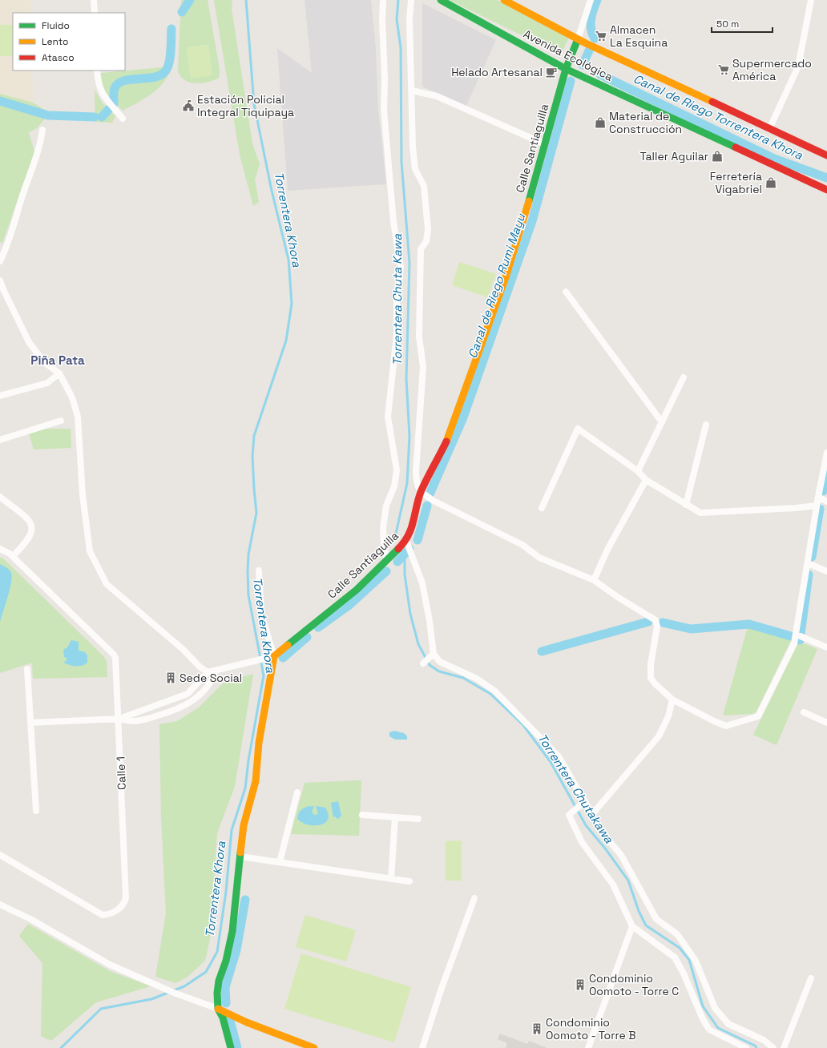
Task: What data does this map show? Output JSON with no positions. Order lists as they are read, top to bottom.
{
  "streets": {
    "street": ["Avenida Ecológica", "Calle Santiaguilla", "Calle 1"]
  },
  "crossings": [
    ["Avenida Ecológica", "Calle Santiaguilla"]
  ],
  "districts": ["Piña Pata"],
  "water": [
    "Canal de Riego Torrentera Khora",
    "Torrentera Khora",
    "Canal de Riego Rumi Mayu",
    "Torrentera Chuta Kawa",
    "Torrentera Chutakawa"
  ],
  "places": {
    "supermarket": ["Almacen La Esquina", "Supermercado América"],
    "cafe": ["Helado Artesanal"],
    "public building": ["Estación Policial Integral Tiquipaya"],
    "shop": ["Material de Construcción", "Taller Aguilar", "Ferretería Vigabriel"],
    "building": ["Sede Social", "Condominio Oomoto - Torre C", "Condominio Oomoto - Torre B"]
  },
  "legend": ["Fluido", "Lento", "Atasco"],
  "scale_bar": "50 m"
}
